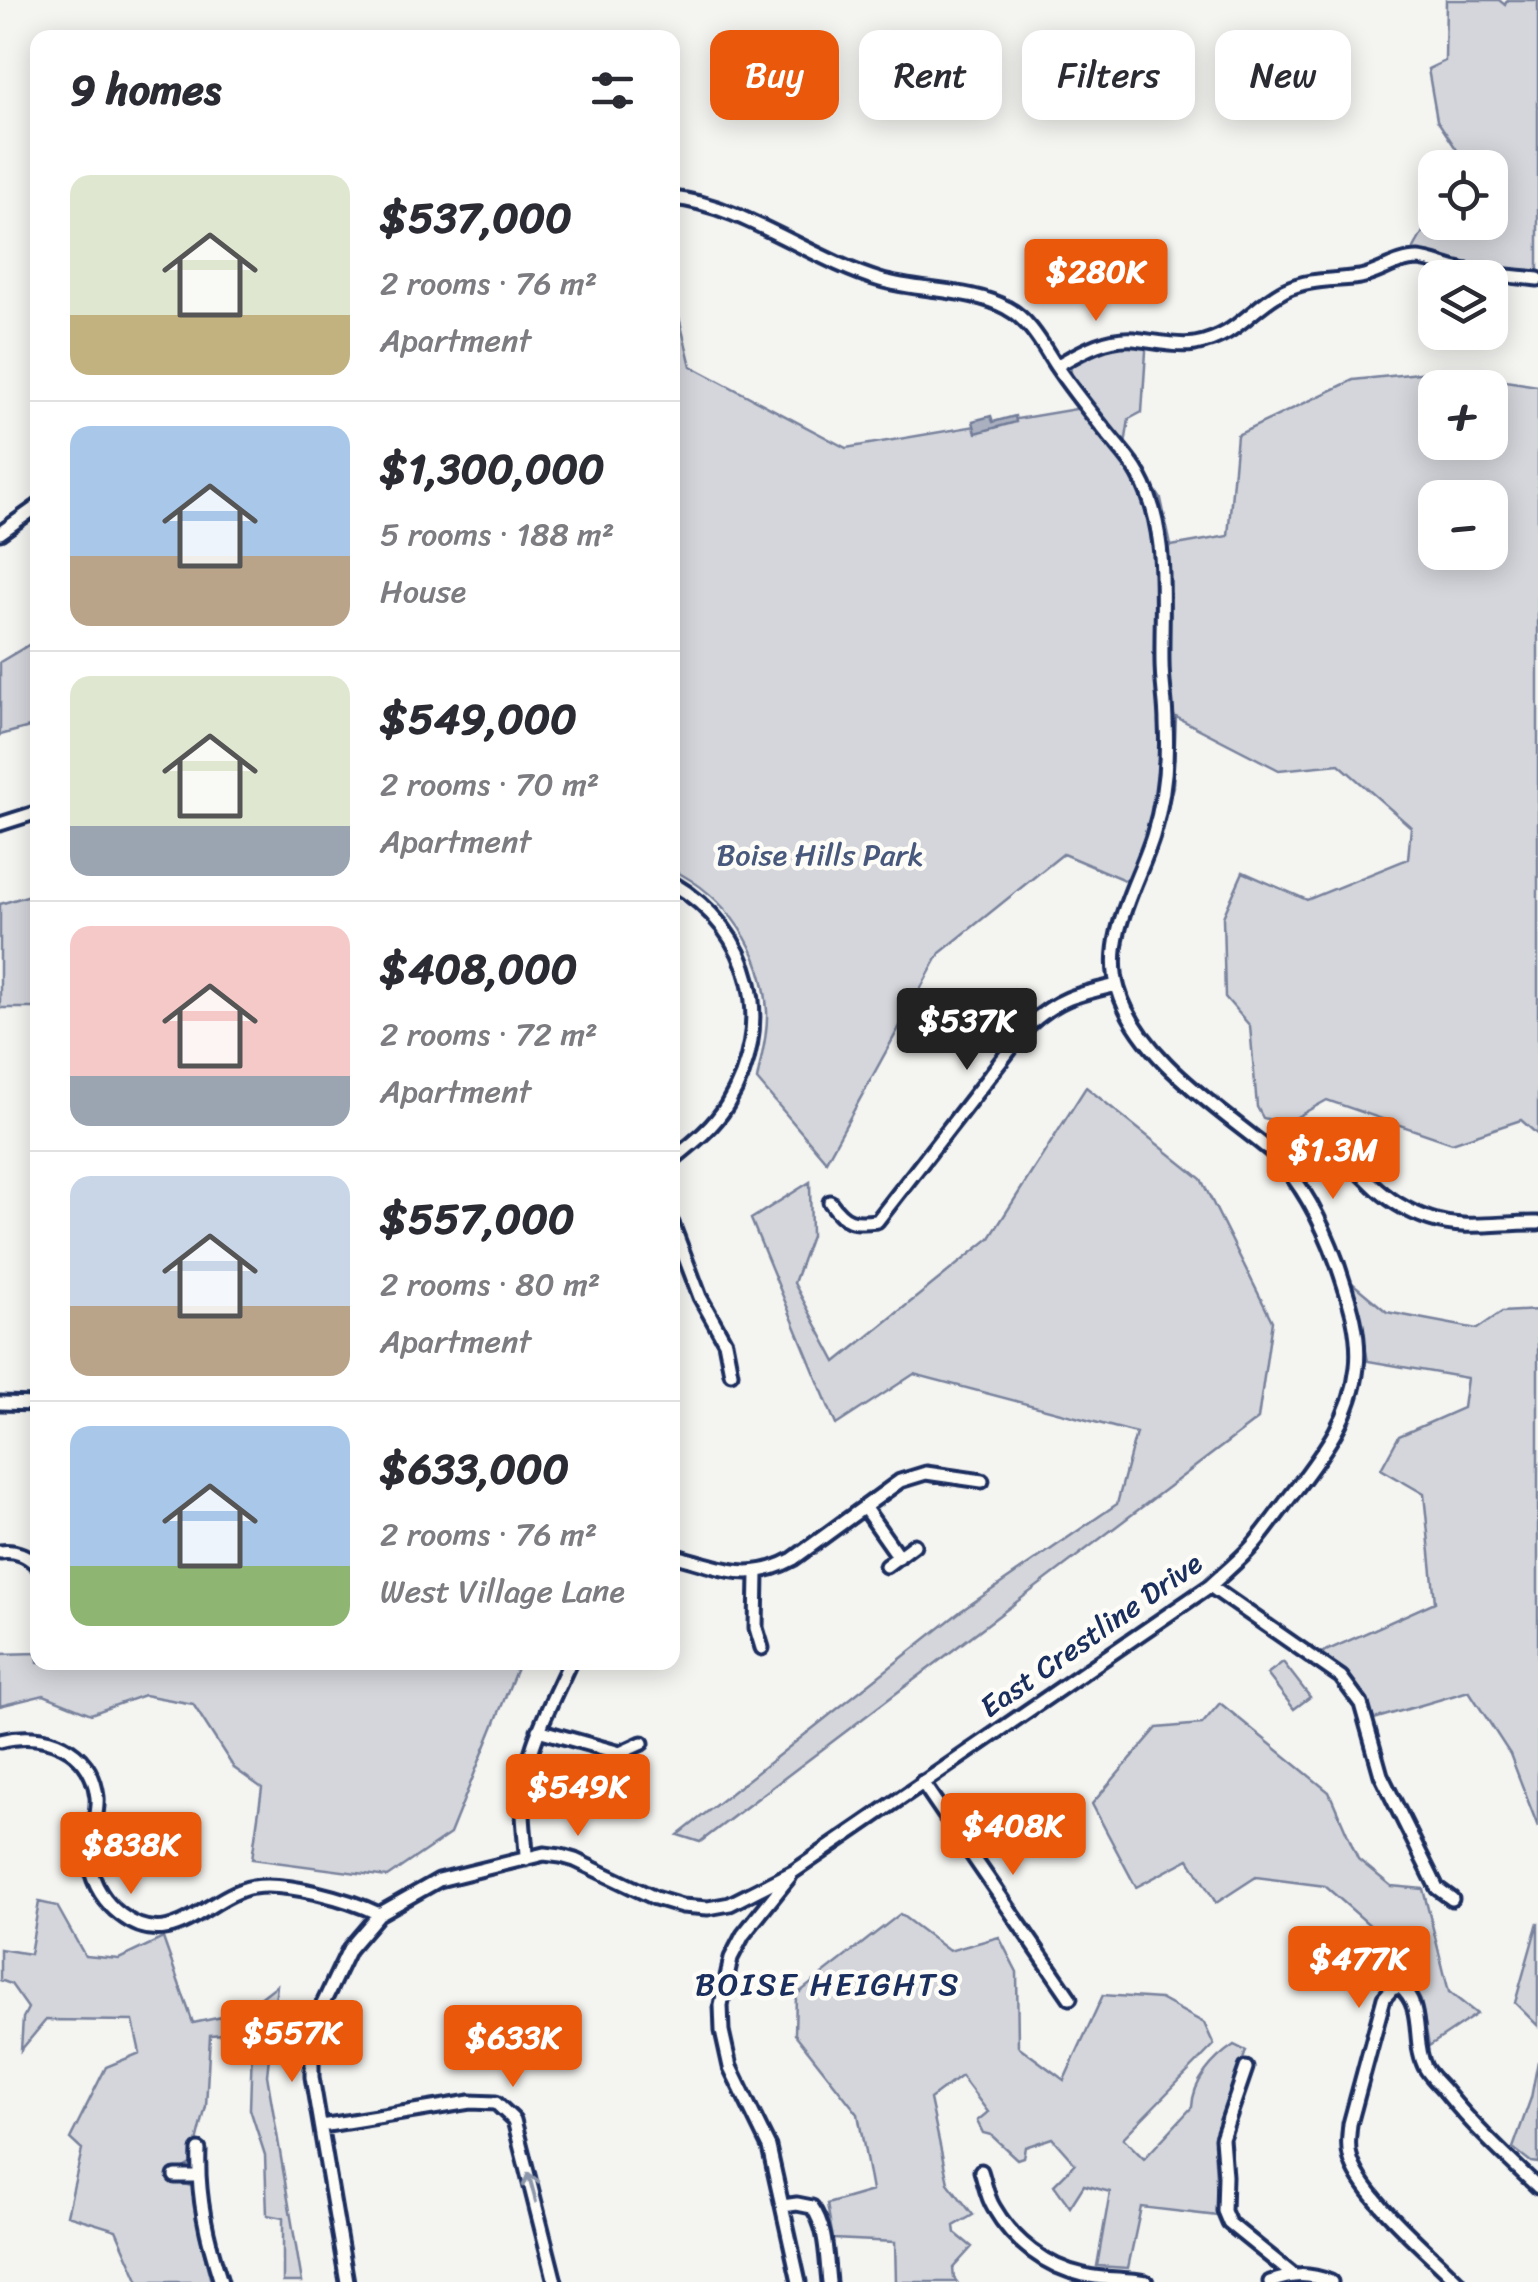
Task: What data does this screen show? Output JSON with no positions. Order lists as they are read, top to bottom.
{
  "streets": {
    "street": ["East Crestline Drive"]
  },
  "districts": ["BOISE HEIGHTS"],
  "parks": ["Boise Hills Park"],
  "page": {
    "chip": [
      "Buy",
      "Rent",
      "Filters",
      "New"
    ],
    "heading": "9 homes",
    "map_buttons": ["+", "−"],
    "list": [
      {
        "name": "$537,000",
        "note": "2 rooms · 76 m² · Apartment"
      },
      {
        "name": "$1,300,000",
        "note": "5 rooms · 188 m² · House"
      },
      {
        "name": "$549,000",
        "note": "2 rooms · 70 m² · Apartment"
      },
      {
        "name": "$408,000",
        "note": "2 rooms · 72 m² · Apartment"
      },
      {
        "name": "$557,000",
        "note": "2 rooms · 80 m² · Apartment"
      },
      {
        "name": "$633,000",
        "note": "2 rooms · 76 m² · West Village Lane"
      }
    ],
    "price": [
      "$280K",
      "$537K",
      "$1.3M",
      "$549K",
      "$408K",
      "$838K",
      "$477K",
      "$557K",
      "$633K"
    ]
  }
}
